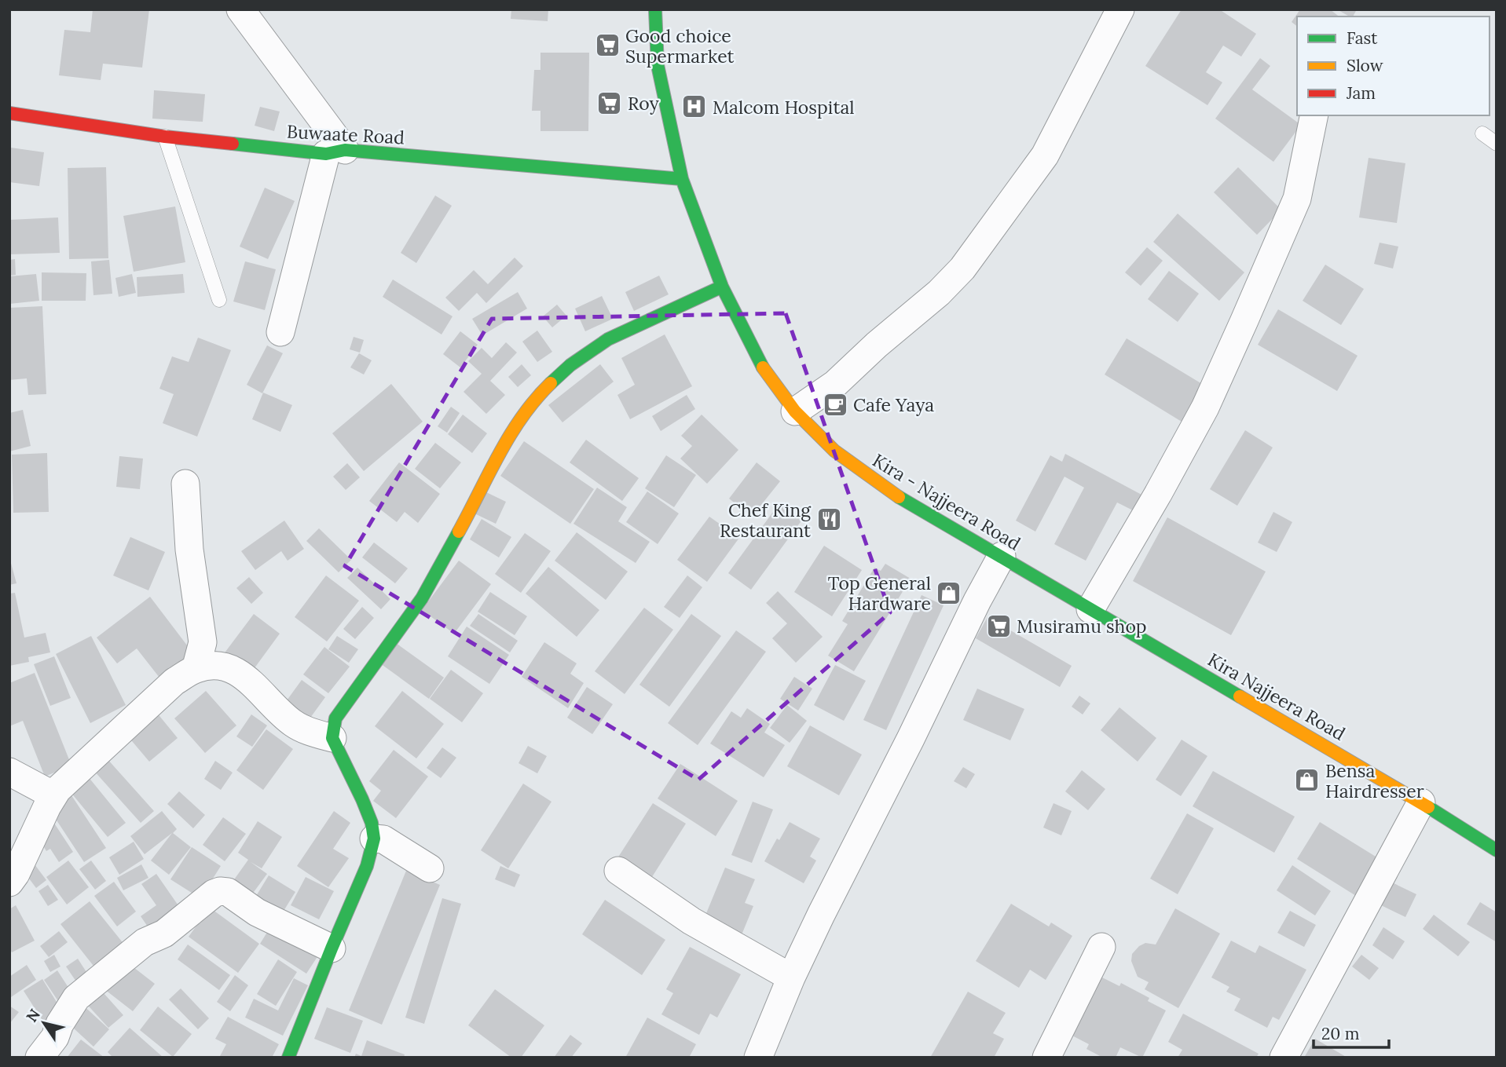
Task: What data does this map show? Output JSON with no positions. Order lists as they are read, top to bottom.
{
  "streets": {
    "street": ["Buwaate Road", "Kira - Najjeera Road", "Kira Najjeera Road"]
  },
  "crossings": [
    ["Buwaate Road", "Kira - Najjeera Road"],
    ["Kira - Najjeera Road", "Kira Najjeera Road"]
  ],
  "places": {
    "supermarket": ["Good choice Supermarket", "Roy", "Musiramu shop"],
    "hospital": ["Malcom Hospital"],
    "cafe": ["Cafe Yaya"],
    "restaurant": ["Chef King Restaurant"],
    "shop": ["Top General Hardware", "Bensa Hairdresser"]
  },
  "legend": ["Fast", "Slow", "Jam"],
  "scale_bar": "20 m",
  "north": "top left"
}
